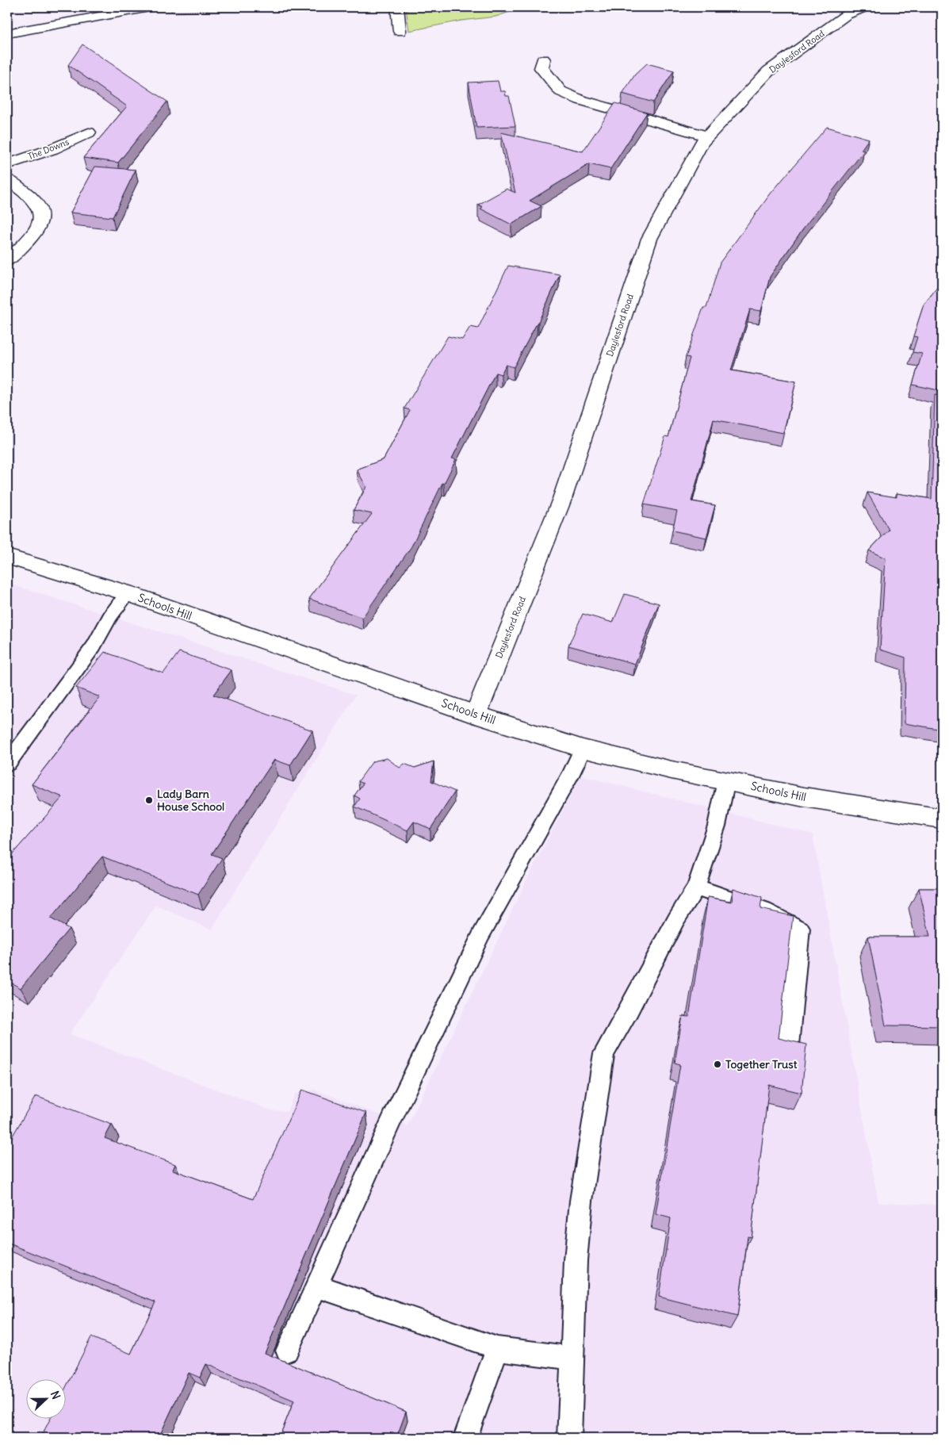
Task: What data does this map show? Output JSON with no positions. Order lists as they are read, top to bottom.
{
  "streets": {
    "street": ["Daylesford Road", "The Downs", "Schools Hill"]
  },
  "crossings": [
    ["Daylesford Road", "Schools Hill"]
  ],
  "places": ["Lady Barn House School", "Together Trust"],
  "north": "right"
}
